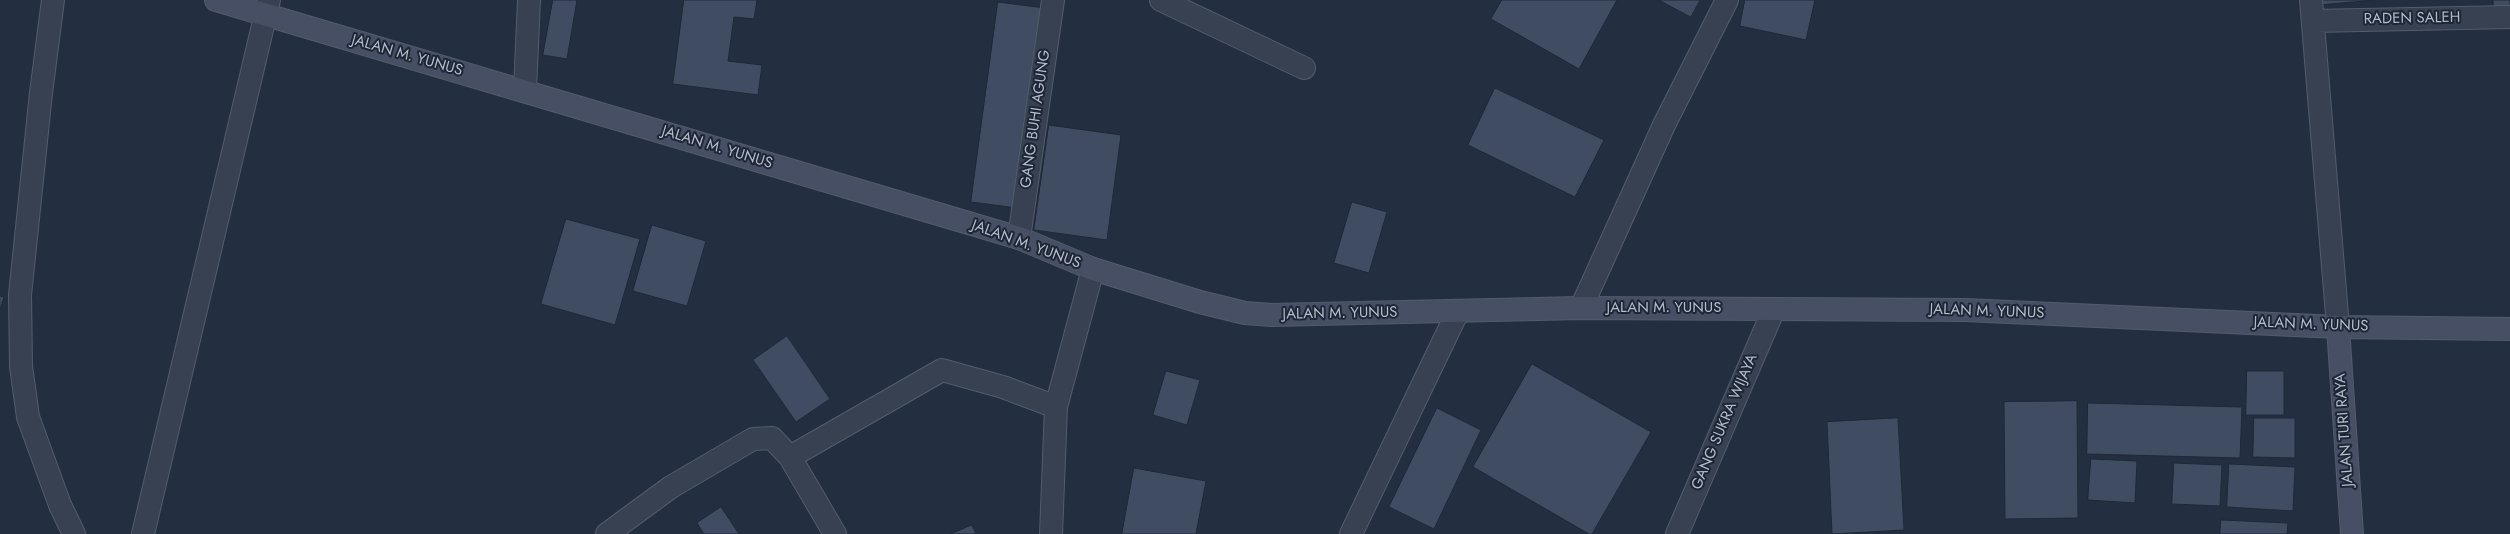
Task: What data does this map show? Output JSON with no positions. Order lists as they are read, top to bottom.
{
  "streets": {
    "street": [
      "RADEN SALEH",
      "JALAN M. YUNUS",
      "GANG BUHI AGUNG",
      "GANG SUKRA WIJAYA",
      "JALAN TURI RAYA"
    ]
  },
  "crossings": [
    ["JALAN M. YUNUS", "GANG BUHI AGUNG"],
    ["JALAN M. YUNUS", "GANG SUKRA WIJAYA"],
    ["JALAN M. YUNUS", "JALAN TURI RAYA"]
  ]
}
